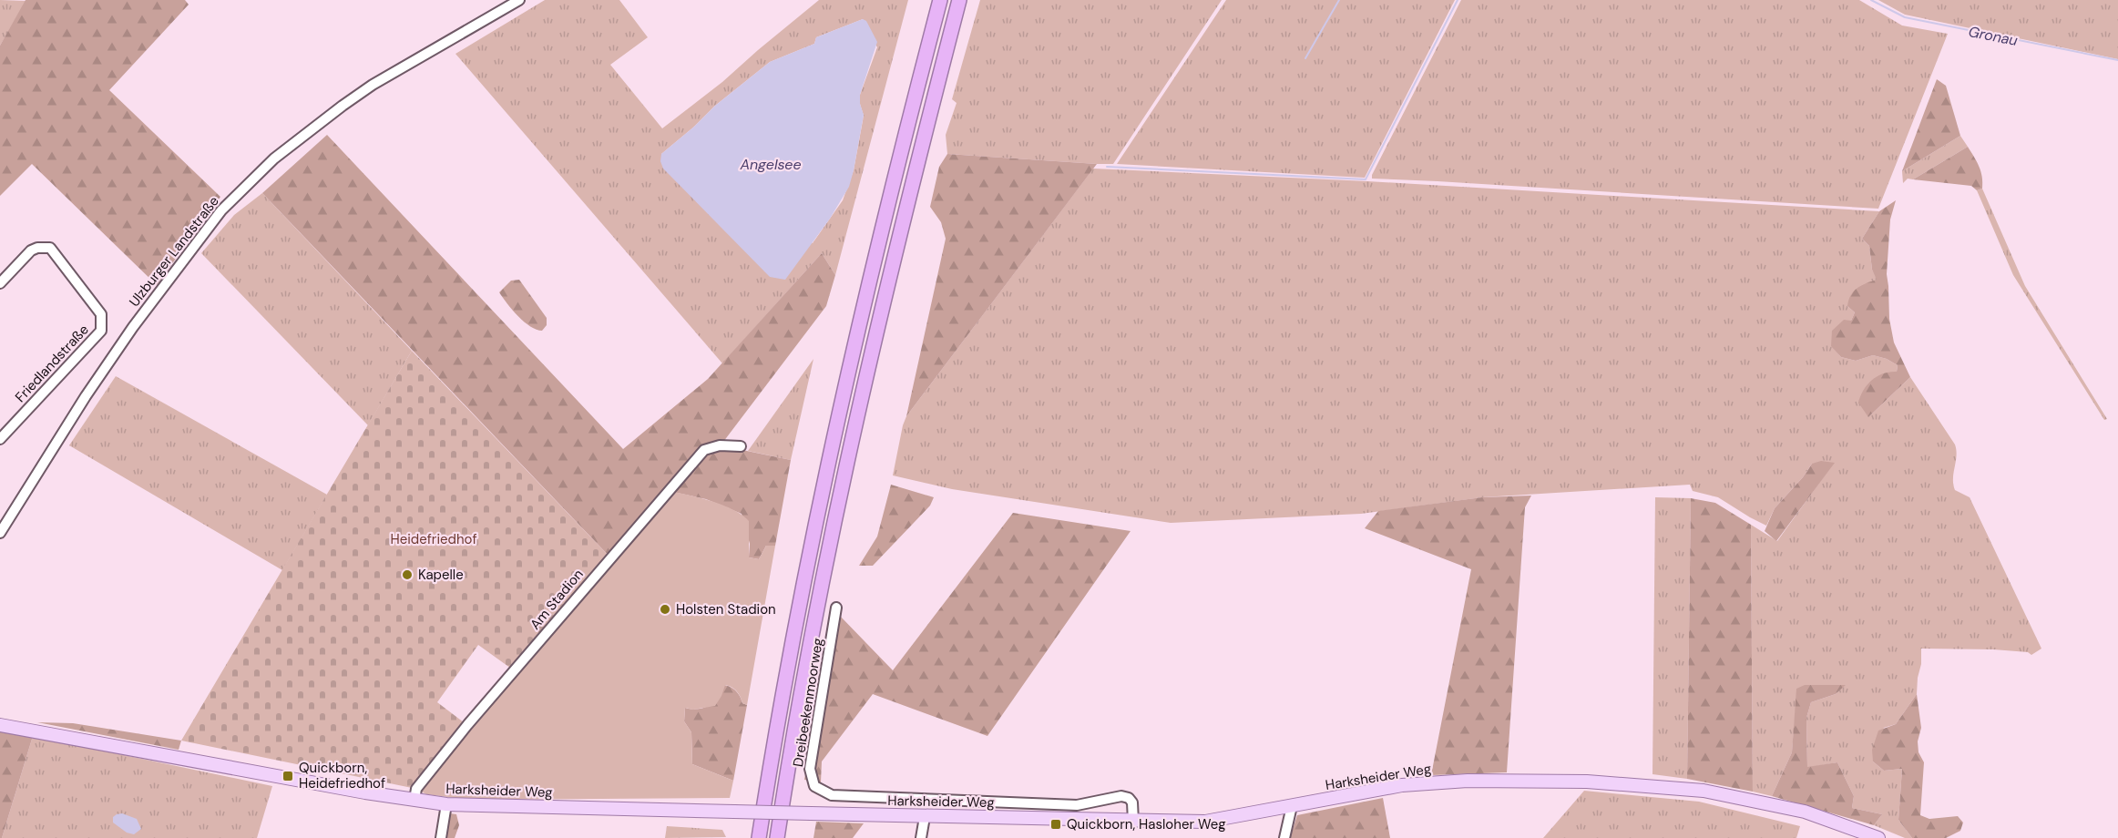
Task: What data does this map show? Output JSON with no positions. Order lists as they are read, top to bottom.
{
  "streets": {
    "main road": ["Harksheider Weg"],
    "street": [
      "Ulzburger Landstraße",
      "Friedlandstraße",
      "Am Stadion",
      "Dreibeekenmoorweg"
    ]
  },
  "crossings": [
    ["Am Stadion", "Harksheider Weg"],
    ["Dreibeekenmoorweg", "Harksheider Weg"]
  ],
  "water": ["Gronau", "Angelsee"],
  "parks": ["Heidefriedhof"],
  "places": {
    "other": ["Kapelle", "Holsten Stadion"],
    "transit": ["Quickborn, Heidefriedhof", "Quickborn, Hasloher Weg"]
  }
}
